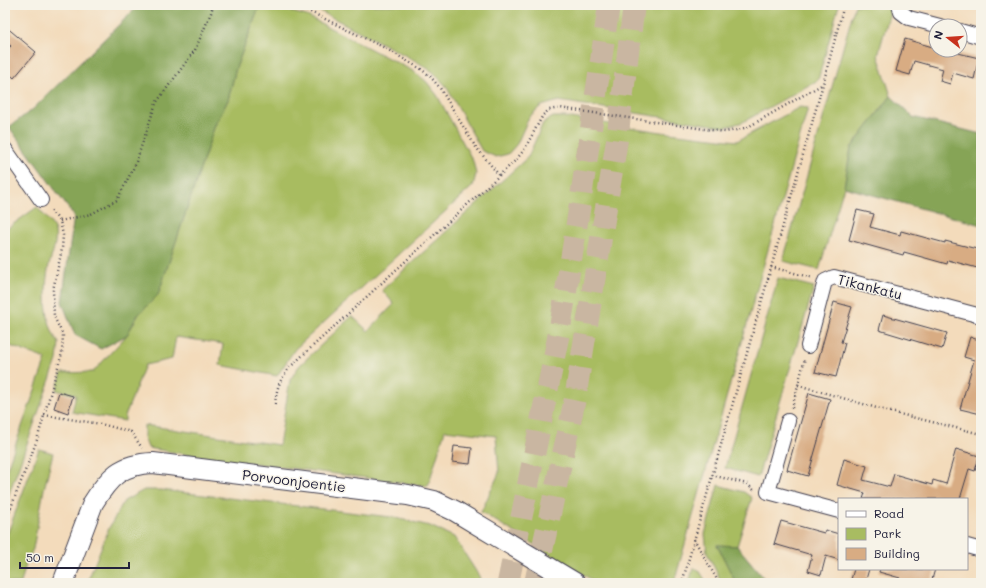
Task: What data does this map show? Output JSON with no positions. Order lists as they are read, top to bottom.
{
  "streets": {
    "street": ["Tikankatu", "Porvoonjoentie"]
  },
  "legend": ["Road", "Park", "Building"],
  "scale_bar": "50 m",
  "north": "left"
}
